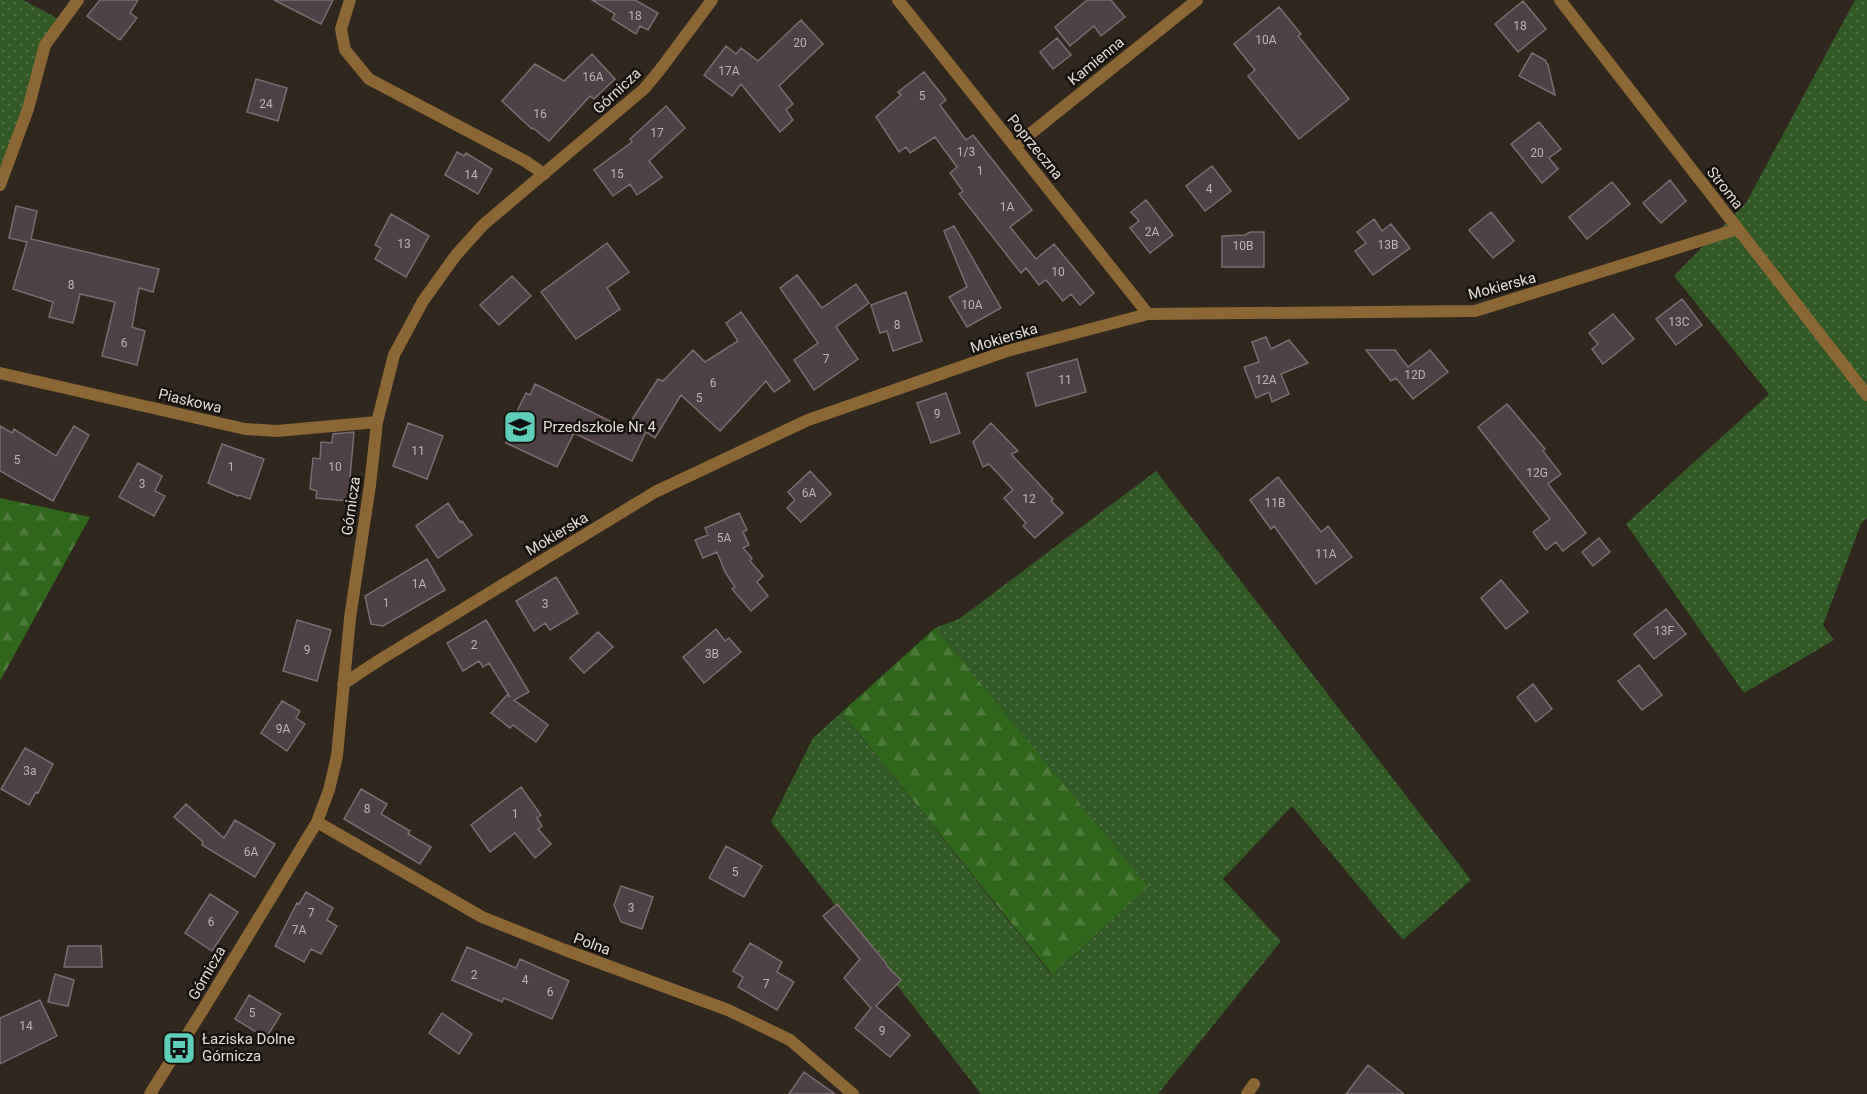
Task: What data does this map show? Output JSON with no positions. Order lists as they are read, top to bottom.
{
  "streets": {
    "street": [
      "Kamienna",
      "Górnicza",
      "Poprzeczna",
      "Stroma",
      "Mokierska",
      "Piaskowa",
      "Polna"
    ]
  },
  "crossings": [
    ["Kamienna", "Poprzeczna"],
    ["Górnicza", "Mokierska"],
    ["Górnicza", "Piaskowa"],
    ["Górnicza", "Polna"],
    ["Poprzeczna", "Mokierska"],
    ["Stroma", "Mokierska"]
  ],
  "places": {
    "school or university": ["Przedszkole Nr 4"],
    "bus stop": ["Łaziska Dolne Górnicza"]
  },
  "house_numbers": [
    "18",
    "18",
    "10A",
    "20",
    "17A",
    "16A",
    "5",
    "24",
    "16",
    "17",
    "1/3",
    "20",
    "1",
    "15",
    "14",
    "4",
    "1A",
    "2A",
    "13",
    "13B",
    "10B",
    "10",
    "8",
    "10A",
    "13C",
    "8",
    "6",
    "7",
    "12D",
    "11",
    "12A",
    "6",
    "5",
    "9",
    "11",
    "5",
    "1",
    "10",
    "12G",
    "3",
    "6A",
    "12",
    "11B",
    "5A",
    "11A",
    "1A",
    "1",
    "3",
    "13F",
    "2",
    "9",
    "3B",
    "9A",
    "3a",
    "8",
    "1",
    "6A",
    "5",
    "3",
    "7",
    "6",
    "7A",
    "2",
    "4",
    "7",
    "6",
    "5",
    "14",
    "9"
  ]
}
